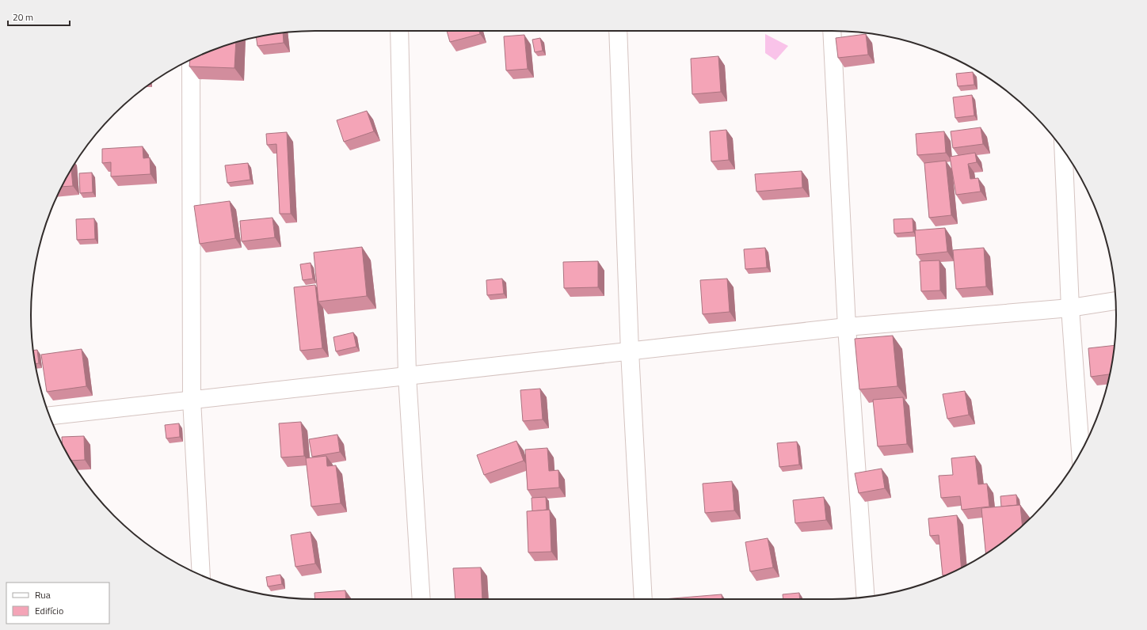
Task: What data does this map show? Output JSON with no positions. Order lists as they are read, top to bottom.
{
  "legend": ["Rua", "Edifício"],
  "scale_bar": "20 m"
}
